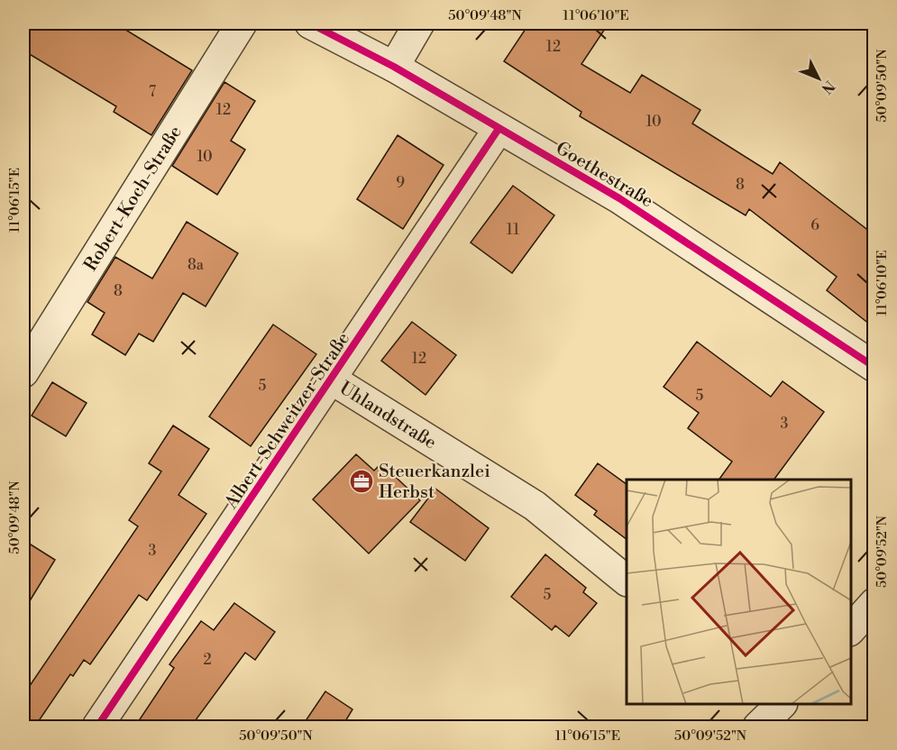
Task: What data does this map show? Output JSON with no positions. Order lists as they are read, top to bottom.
{
  "streets": {
    "street": [
      "Goethestraße",
      "Robert-Koch-Straße",
      "Uhlandstraße",
      "Albert-Schweitzer-Straße"
    ]
  },
  "crossings": [
    ["Goethestraße", "Albert-Schweitzer-Straße"],
    ["Uhlandstraße", "Albert-Schweitzer-Straße"]
  ],
  "places": {
    "office": ["Steuerkanzlei Herbst"]
  },
  "house_numbers": [
    "12",
    "7",
    "12",
    "10",
    "10",
    "9",
    "8",
    "6",
    "11",
    "8a",
    "8",
    "12",
    "5",
    "5",
    "3",
    "3",
    "5",
    "2"
  ],
  "north": "bottom right",
  "coordinates": [
    "50°09'48\"N",
    "11°06'10\"E",
    "50°09'50\"N",
    "11°06'15\"E",
    "50°09'52\"N"
  ]
}
